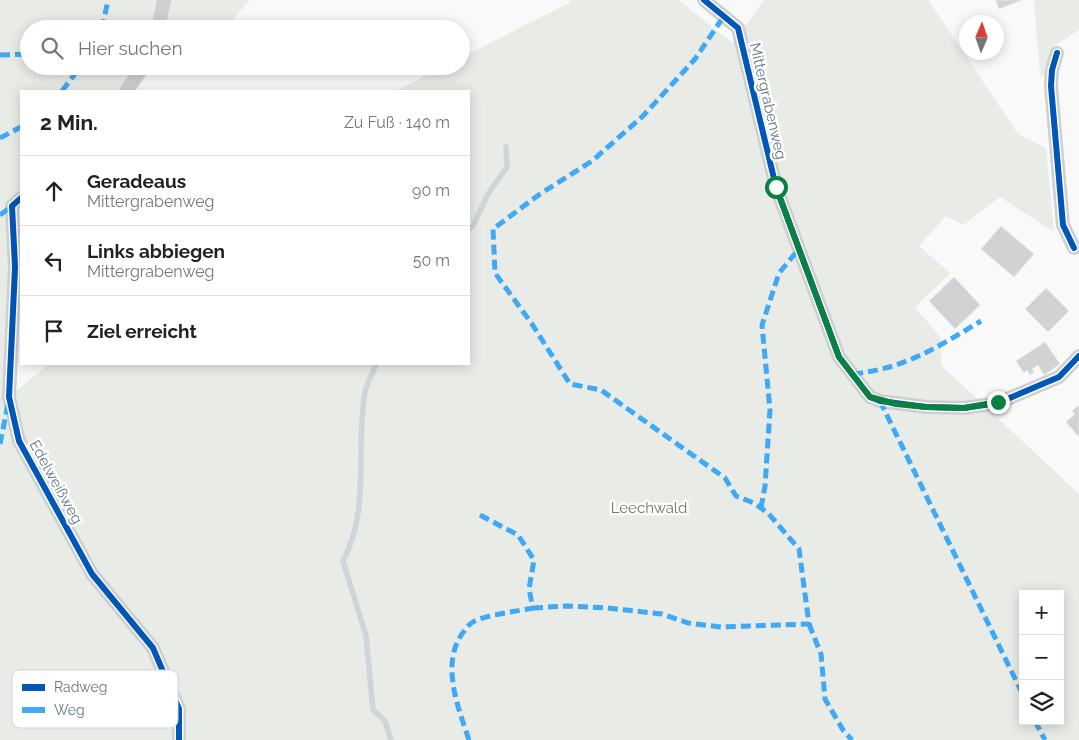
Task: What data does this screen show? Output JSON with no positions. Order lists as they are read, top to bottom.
{
  "streets": {
    "street": ["Mittergrabenweg", "Edelweißweg"]
  },
  "parks": ["Leechwald"],
  "legend": ["Radweg", "Weg"],
  "north": "top",
  "page": {
    "search": "Hier suchen",
    "heading": ["2 Min.", "Zu Fuß · 140 m"],
    "list": [
      ["Geradeaus", "Mittergrabenweg", "90 m"],
      ["Links abbiegen", "Mittergrabenweg", "50 m"],
      "Ziel erreicht"
    ],
    "map_buttons": ["+", "−"]
  }
}
